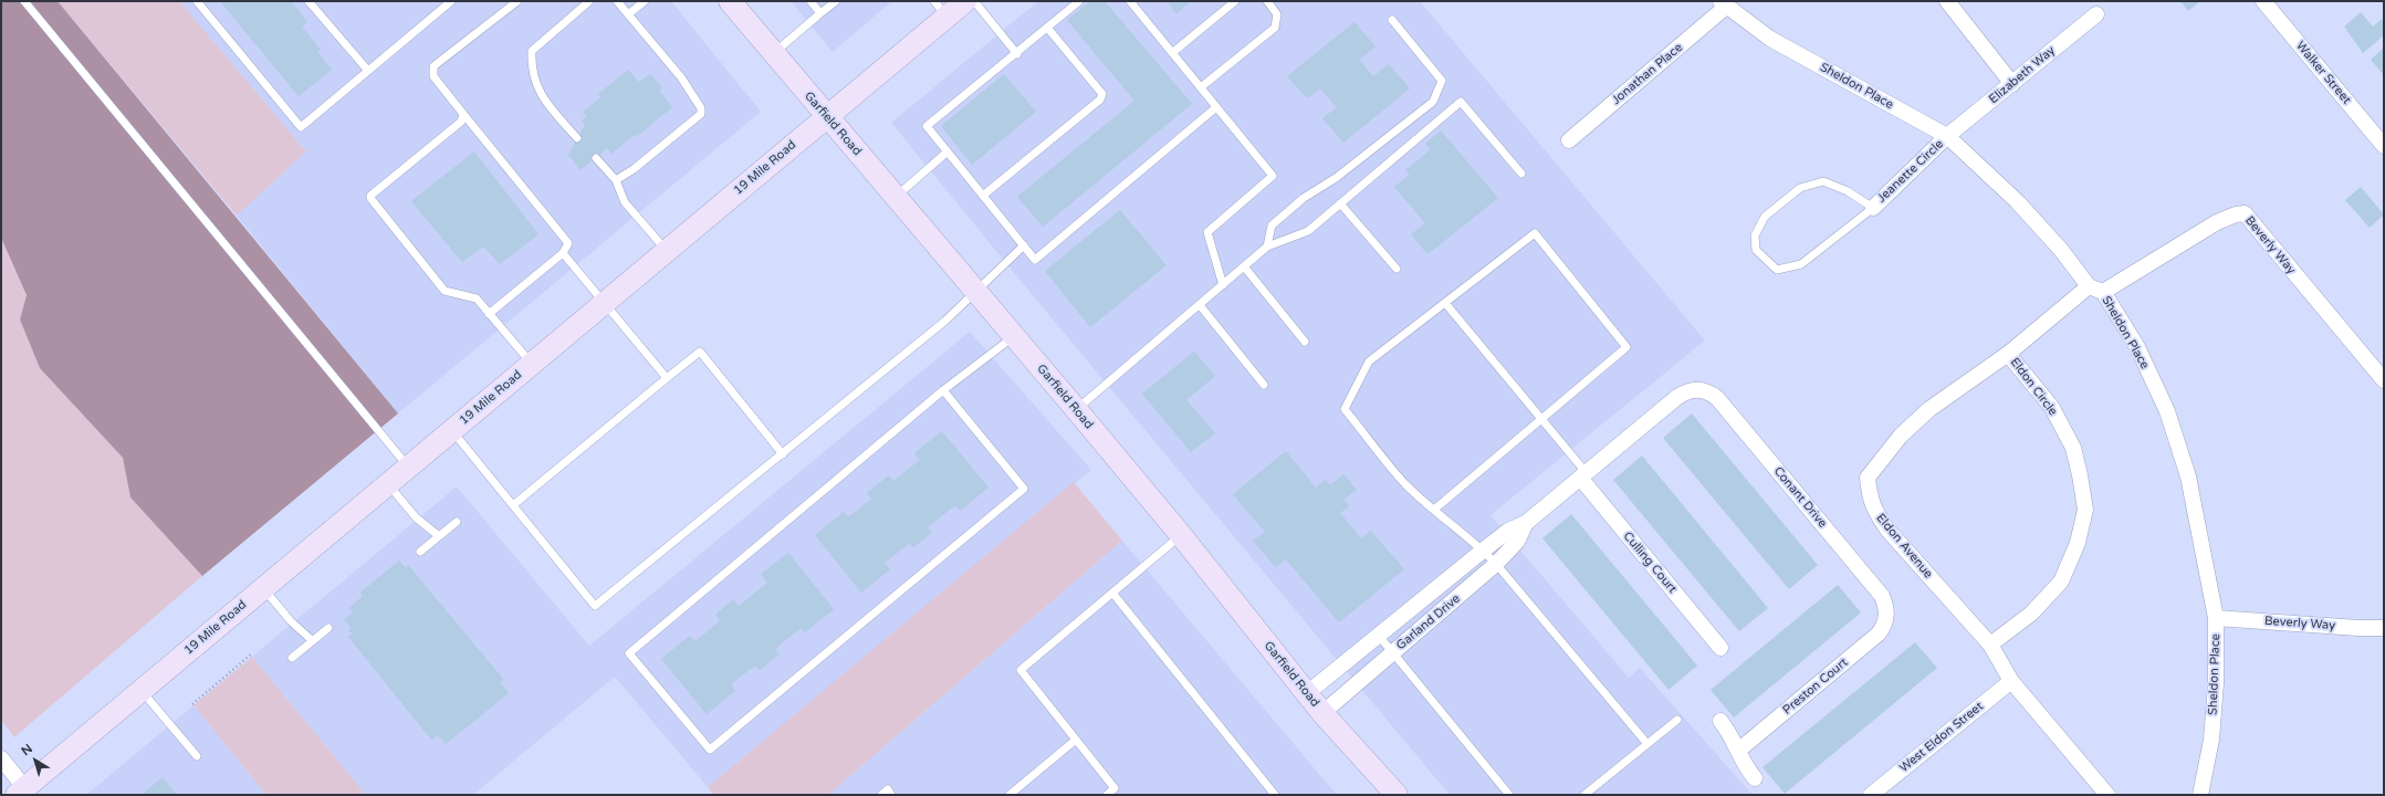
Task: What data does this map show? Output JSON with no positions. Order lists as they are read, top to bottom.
{
  "streets": {
    "street": [
      "Walker Street",
      "Jonathan Place",
      "Elizabeth Way",
      "Sheldon Place",
      "Garfield Road",
      "19 Mile Road",
      "Jeanette Circle",
      "Beverly Way",
      "Eldon Circle",
      "Conant Drive",
      "Eldon Avenue",
      "Culling Court",
      "Garland Drive",
      "Preston Court",
      "West Eldon Street"
    ]
  },
  "crossings": [
    ["Jonathan Place", "Sheldon Place"],
    ["Elizabeth Way", "Sheldon Place"],
    ["Elizabeth Way", "Jeanette Circle"],
    ["Sheldon Place", "Jeanette Circle"],
    ["Sheldon Place", "Beverly Way"],
    ["Sheldon Place", "Eldon Avenue"],
    ["Garfield Road", "19 Mile Road"],
    ["Garfield Road", "Garland Drive"],
    ["Beverly Way", "Eldon Avenue"],
    ["Eldon Circle", "Eldon Avenue"],
    ["Conant Drive", "Garland Drive"],
    ["Conant Drive", "Preston Court"],
    ["Eldon Avenue", "West Eldon Street"],
    ["Culling Court", "Garland Drive"]
  ],
  "north": "top left"
}
